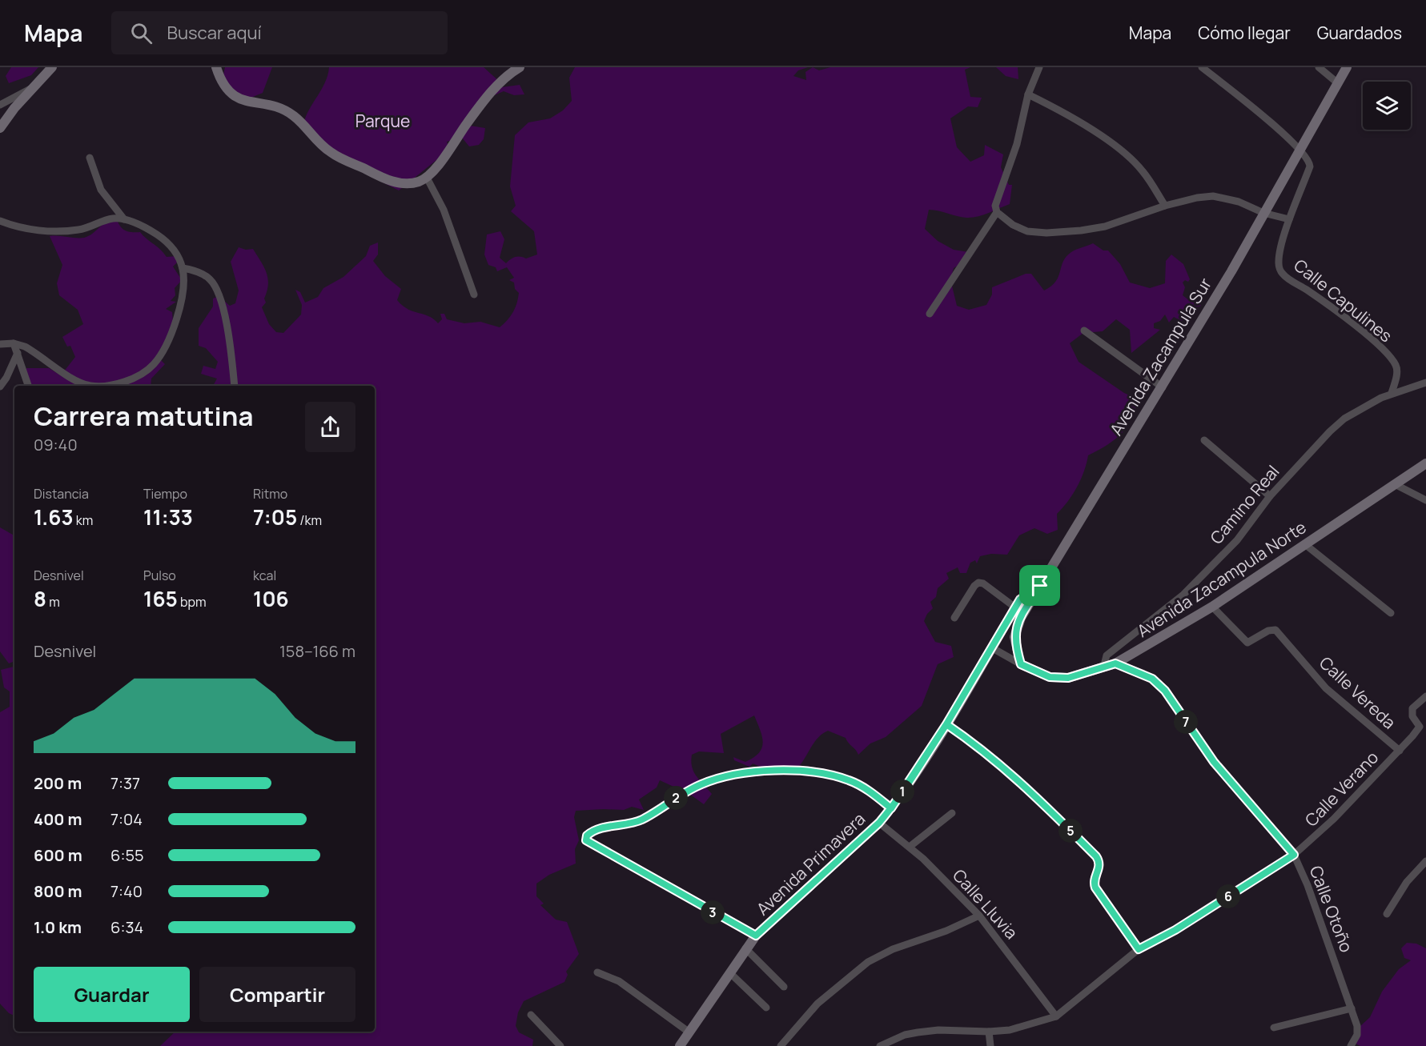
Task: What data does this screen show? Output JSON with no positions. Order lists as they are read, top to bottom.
{
  "streets": {
    "main road": ["Avenida Zacampula Sur", "Avenida Zacampula Norte", "Avenida Primavera"],
    "street": [
      "Calle Capulines",
      "Camino Real",
      "Calle Vereda",
      "Calle Verano",
      "Calle Lluvia",
      "Calle Otoño"
    ]
  },
  "crossings": [
    ["Calle Capulines", "Avenida Zacampula Sur"],
    ["Calle Capulines", "Camino Real"],
    ["Avenida Zacampula Sur", "Avenida Zacampula Norte"],
    ["Avenida Zacampula Sur", "Avenida Primavera"],
    ["Camino Real", "Avenida Zacampula Norte"],
    ["Avenida Zacampula Norte", "Calle Vereda"],
    ["Avenida Zacampula Norte", "Calle Otoño"],
    ["Calle Vereda", "Calle Verano"],
    ["Calle Verano", "Calle Lluvia"],
    ["Calle Verano", "Calle Otoño"],
    ["Avenida Primavera", "Calle Lluvia"]
  ],
  "parks": ["Parque"],
  "page": {
    "header": "Mapa",
    "search": "Buscar aquí",
    "nav": ["Mapa", "Cómo llegar", "Guardados"],
    "heading": ["Carrera matutina", "09:40"],
    "stats": [
      ["Distancia", "1.63 km"],
      ["Tiempo", "11:33"],
      ["Ritmo", "7:05 /km"],
      ["Desnivel", "8 m"],
      ["Pulso", "165 bpm"],
      ["kcal", "106"]
    ],
    "chart": ["Desnivel", "158–166 m"],
    "pins": [
      "7",
      "1",
      "2",
      "5",
      "6",
      "3"
    ],
    "list": [
      {
        "name": "200 m",
        "note": "7:37"
      },
      {
        "name": "400 m",
        "note": "7:04"
      },
      {
        "name": "600 m",
        "note": "6:55"
      },
      {
        "name": "800 m",
        "note": "7:40"
      },
      {
        "name": "1.0 km",
        "note": "6:34"
      }
    ],
    "buttons": ["Guardar", "Compartir"]
  }
}
